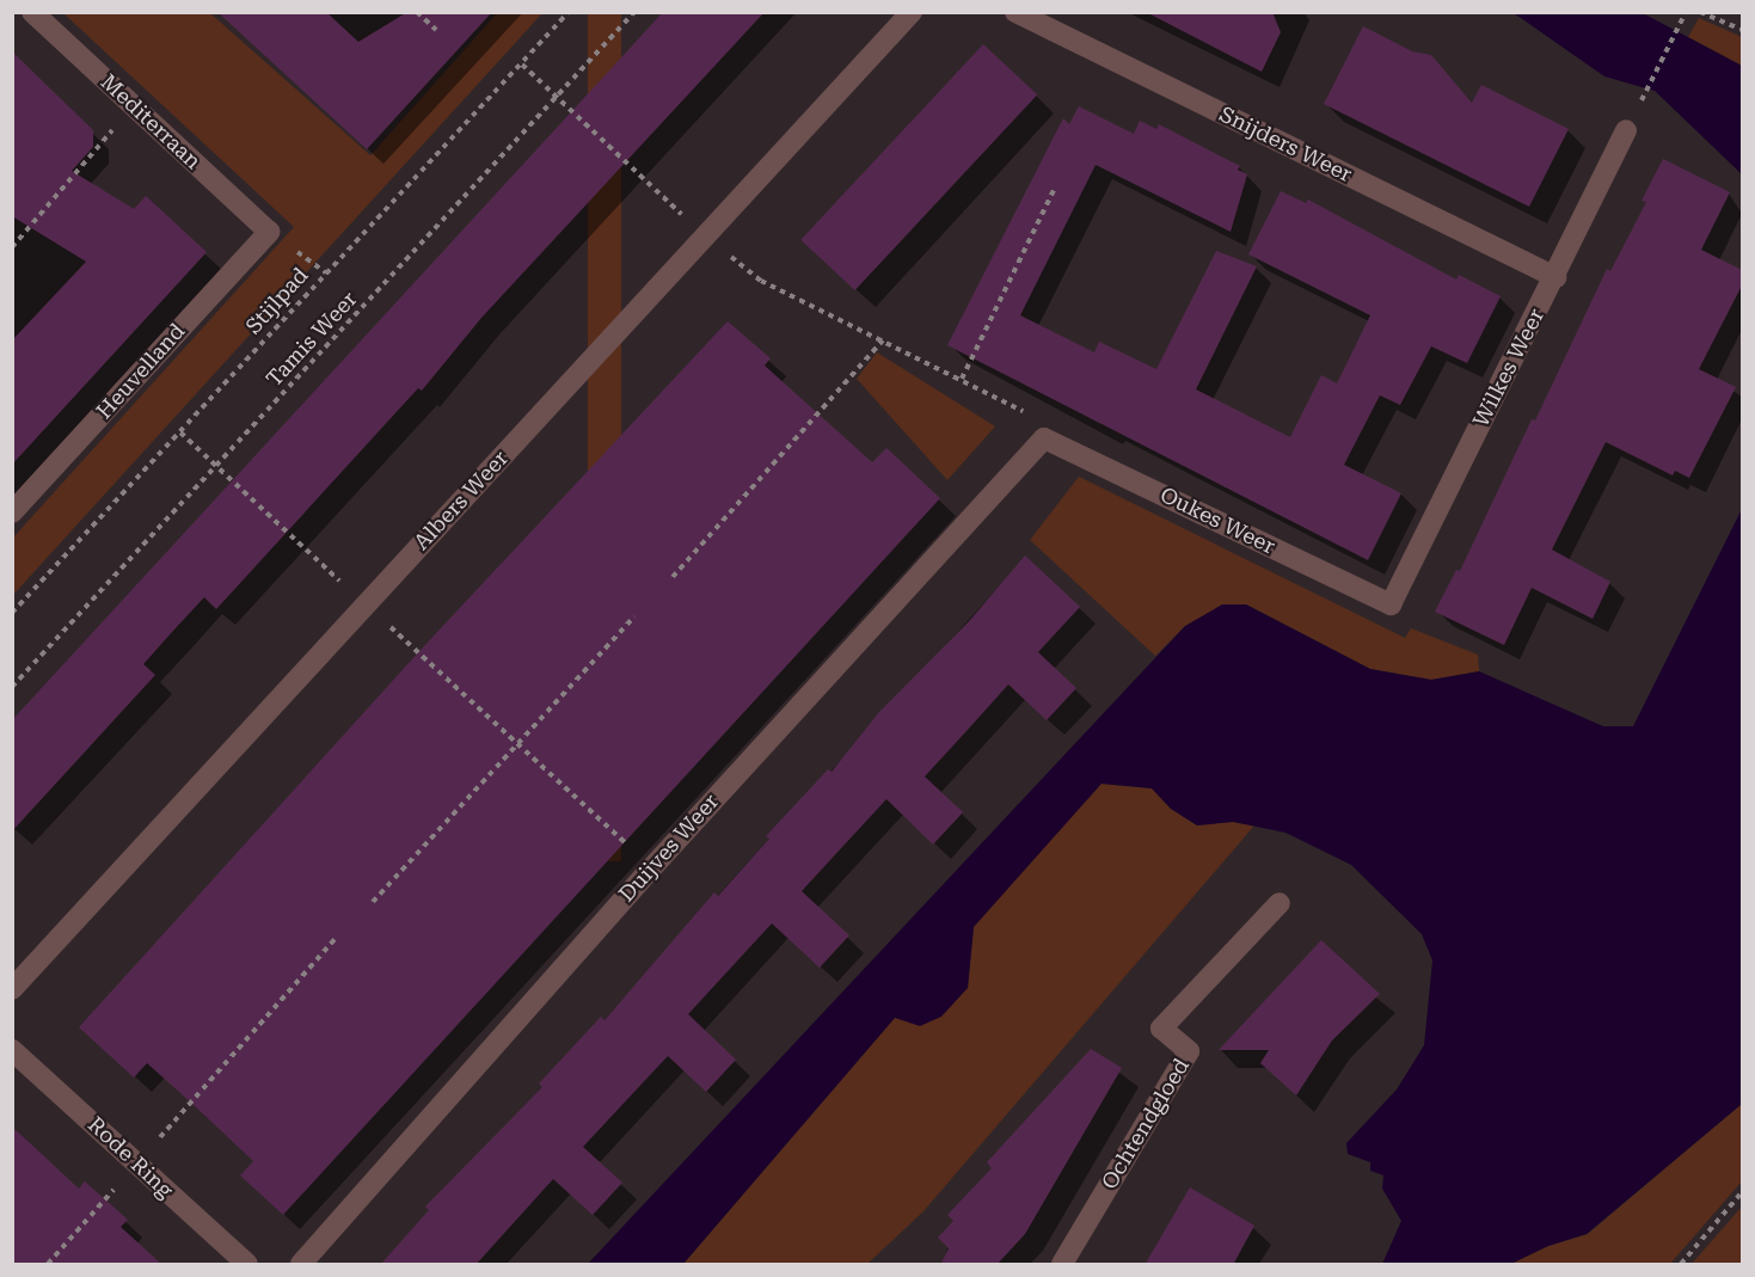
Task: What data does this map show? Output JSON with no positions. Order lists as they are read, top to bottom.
{
  "streets": {
    "street": [
      "Mediterraan",
      "Snijders Weer",
      "Wilkes Weer",
      "Heuvelland",
      "Albers Weer",
      "Oukes Weer",
      "Duijves Weer",
      "Ochtendgloed",
      "Rode Ring"
    ],
    "path": ["Stijlpad", "Tamis Weer"]
  },
  "crossings": [
    ["Mediterraan", "Heuvelland"],
    ["Snijders Weer", "Wilkes Weer"],
    ["Wilkes Weer", "Oukes Weer"],
    ["Oukes Weer", "Duijves Weer"]
  ]
}
